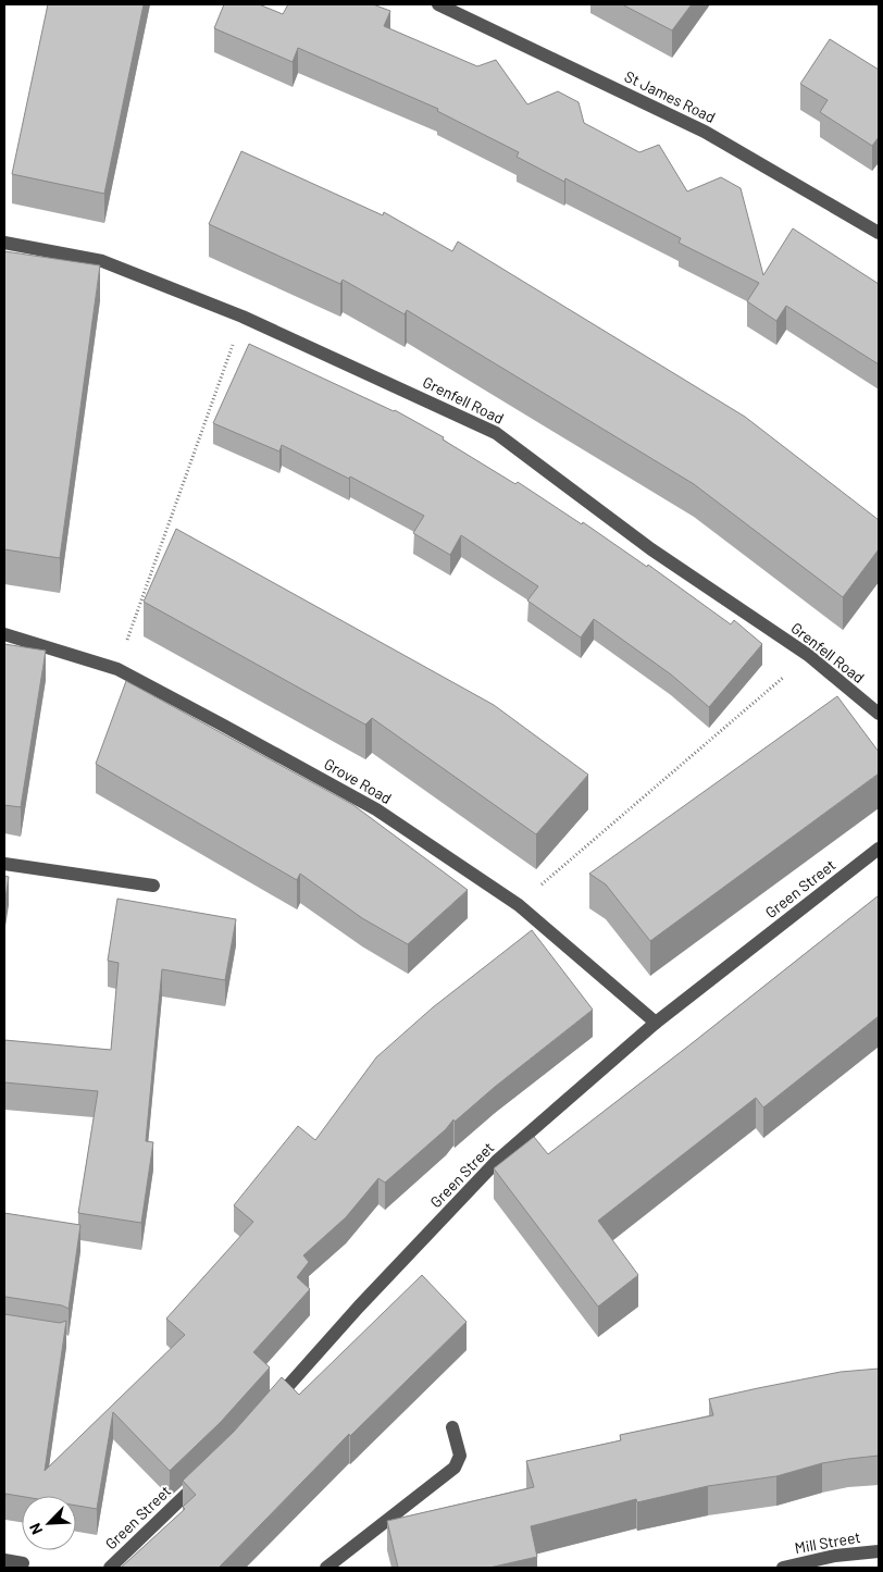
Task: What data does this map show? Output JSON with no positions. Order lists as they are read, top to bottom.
{
  "streets": {
    "street": [
      "St James Road",
      "Grenfell Road",
      "Grove Road",
      "Green Street",
      "Mill Street"
    ]
  },
  "crossings": [
    ["Grove Road", "Green Street"]
  ],
  "north": "bottom left"
}
